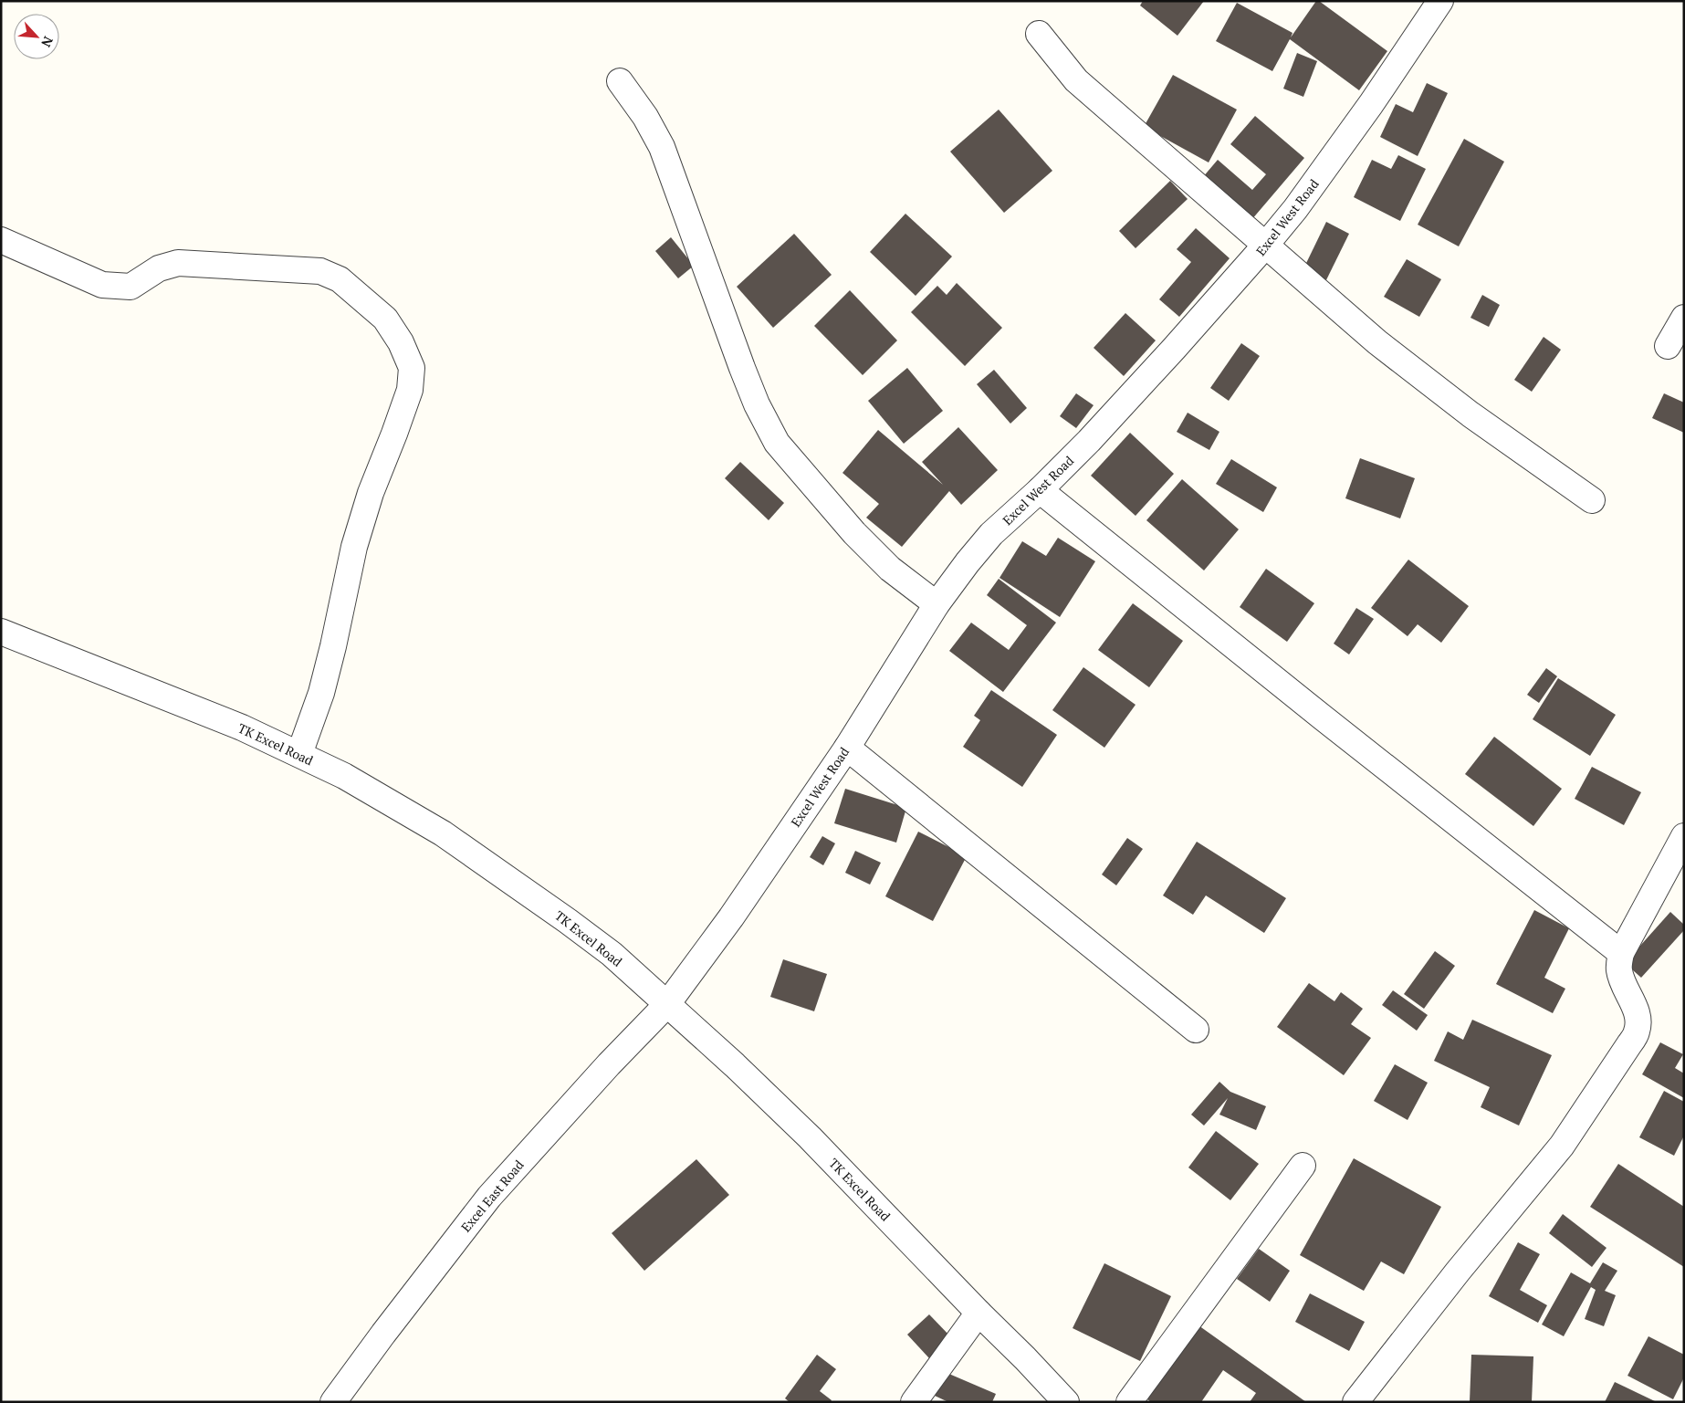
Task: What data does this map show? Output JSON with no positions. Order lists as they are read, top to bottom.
{
  "streets": {
    "street": ["Excel West Road", "TK Excel Road", "Excel East Road"]
  },
  "crossings": [
    ["Excel West Road", "TK Excel Road"],
    ["Excel West Road", "Excel East Road"],
    ["TK Excel Road", "Excel East Road"]
  ],
  "north": "bottom right"
}
